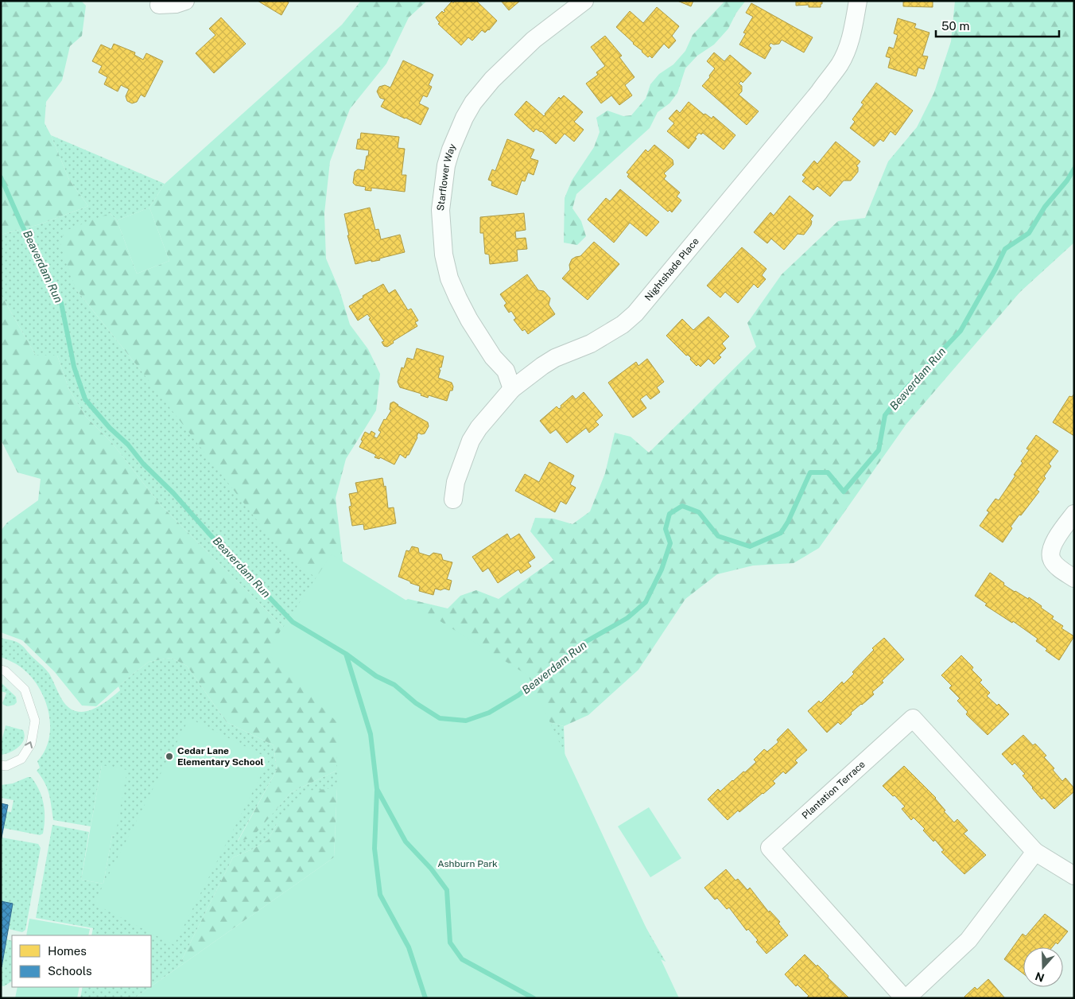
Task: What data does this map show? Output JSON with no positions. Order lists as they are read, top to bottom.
{
  "streets": {
    "street": ["Starflower Way", "Nightshade Place", "Plantation Terrace"]
  },
  "crossings": [
    ["Starflower Way", "Nightshade Place"]
  ],
  "water": ["Beaverdam Run"],
  "parks": ["Ashburn Park"],
  "places": ["Cedar Lane Elementary School"],
  "legend": ["Homes", "Schools"],
  "scale_bar": "50 m",
  "north": "bottom"
}
